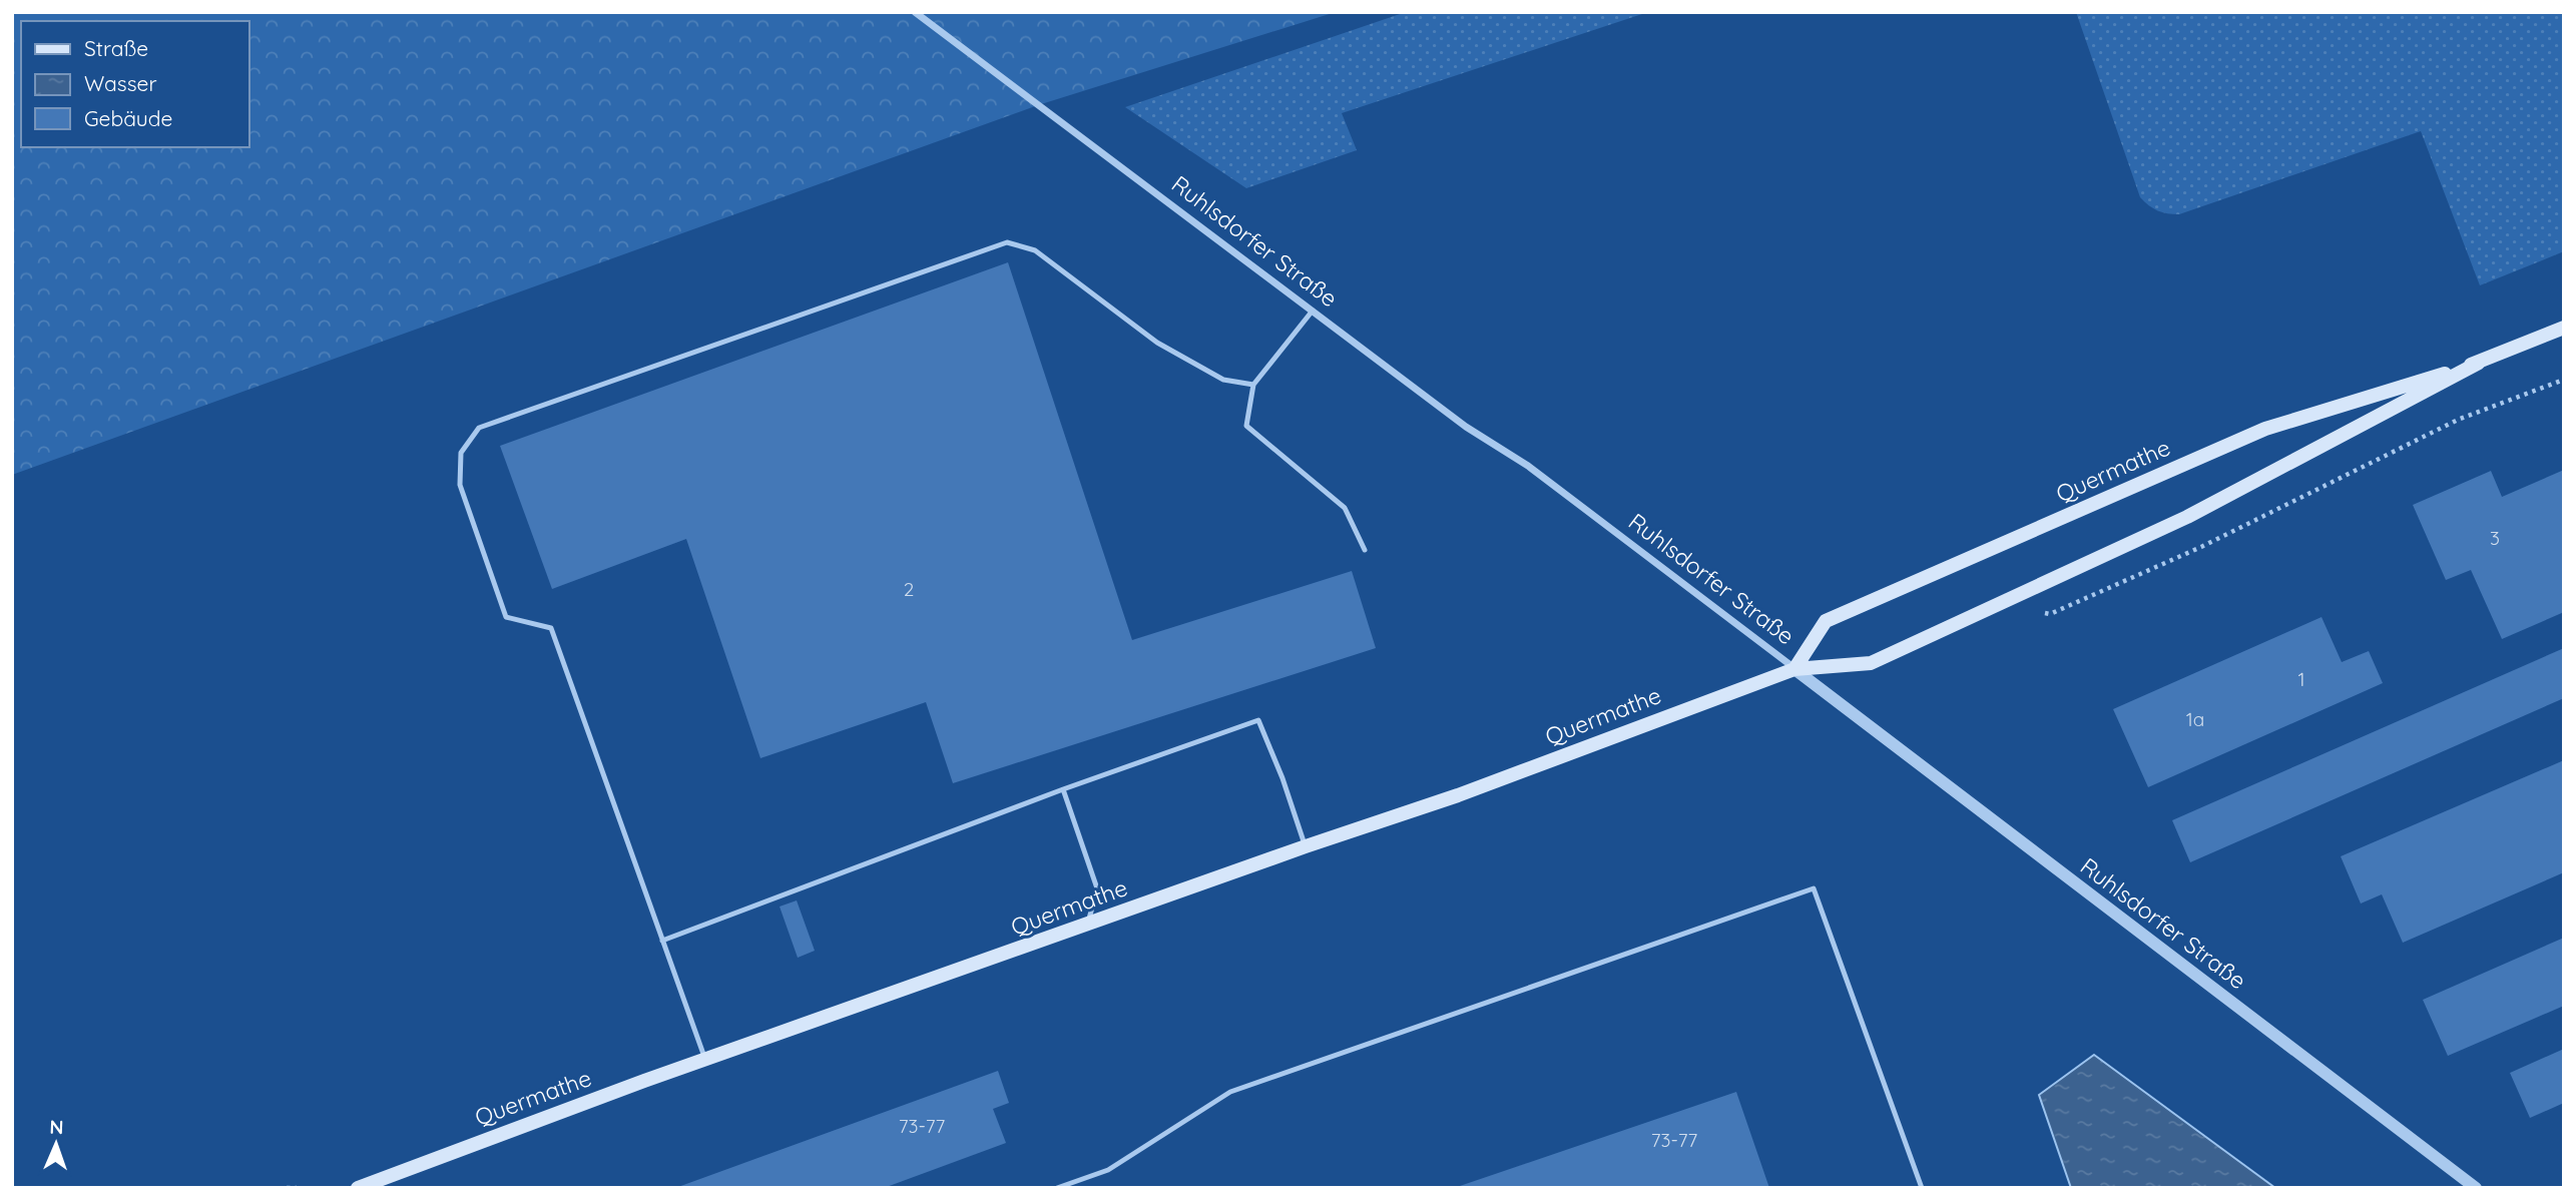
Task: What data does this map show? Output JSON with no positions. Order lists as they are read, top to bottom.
{
  "streets": {
    "main road": ["Quermathe"],
    "street": ["Ruhlsdorfer Straße"]
  },
  "crossings": [
    ["Ruhlsdorfer Straße", "Quermathe"]
  ],
  "house_numbers": [
    "3",
    "2",
    "1",
    "1a",
    "73-77",
    "73-77"
  ],
  "legend": ["Straße", "Wasser", "Gebäude"],
  "north": "top"
}
